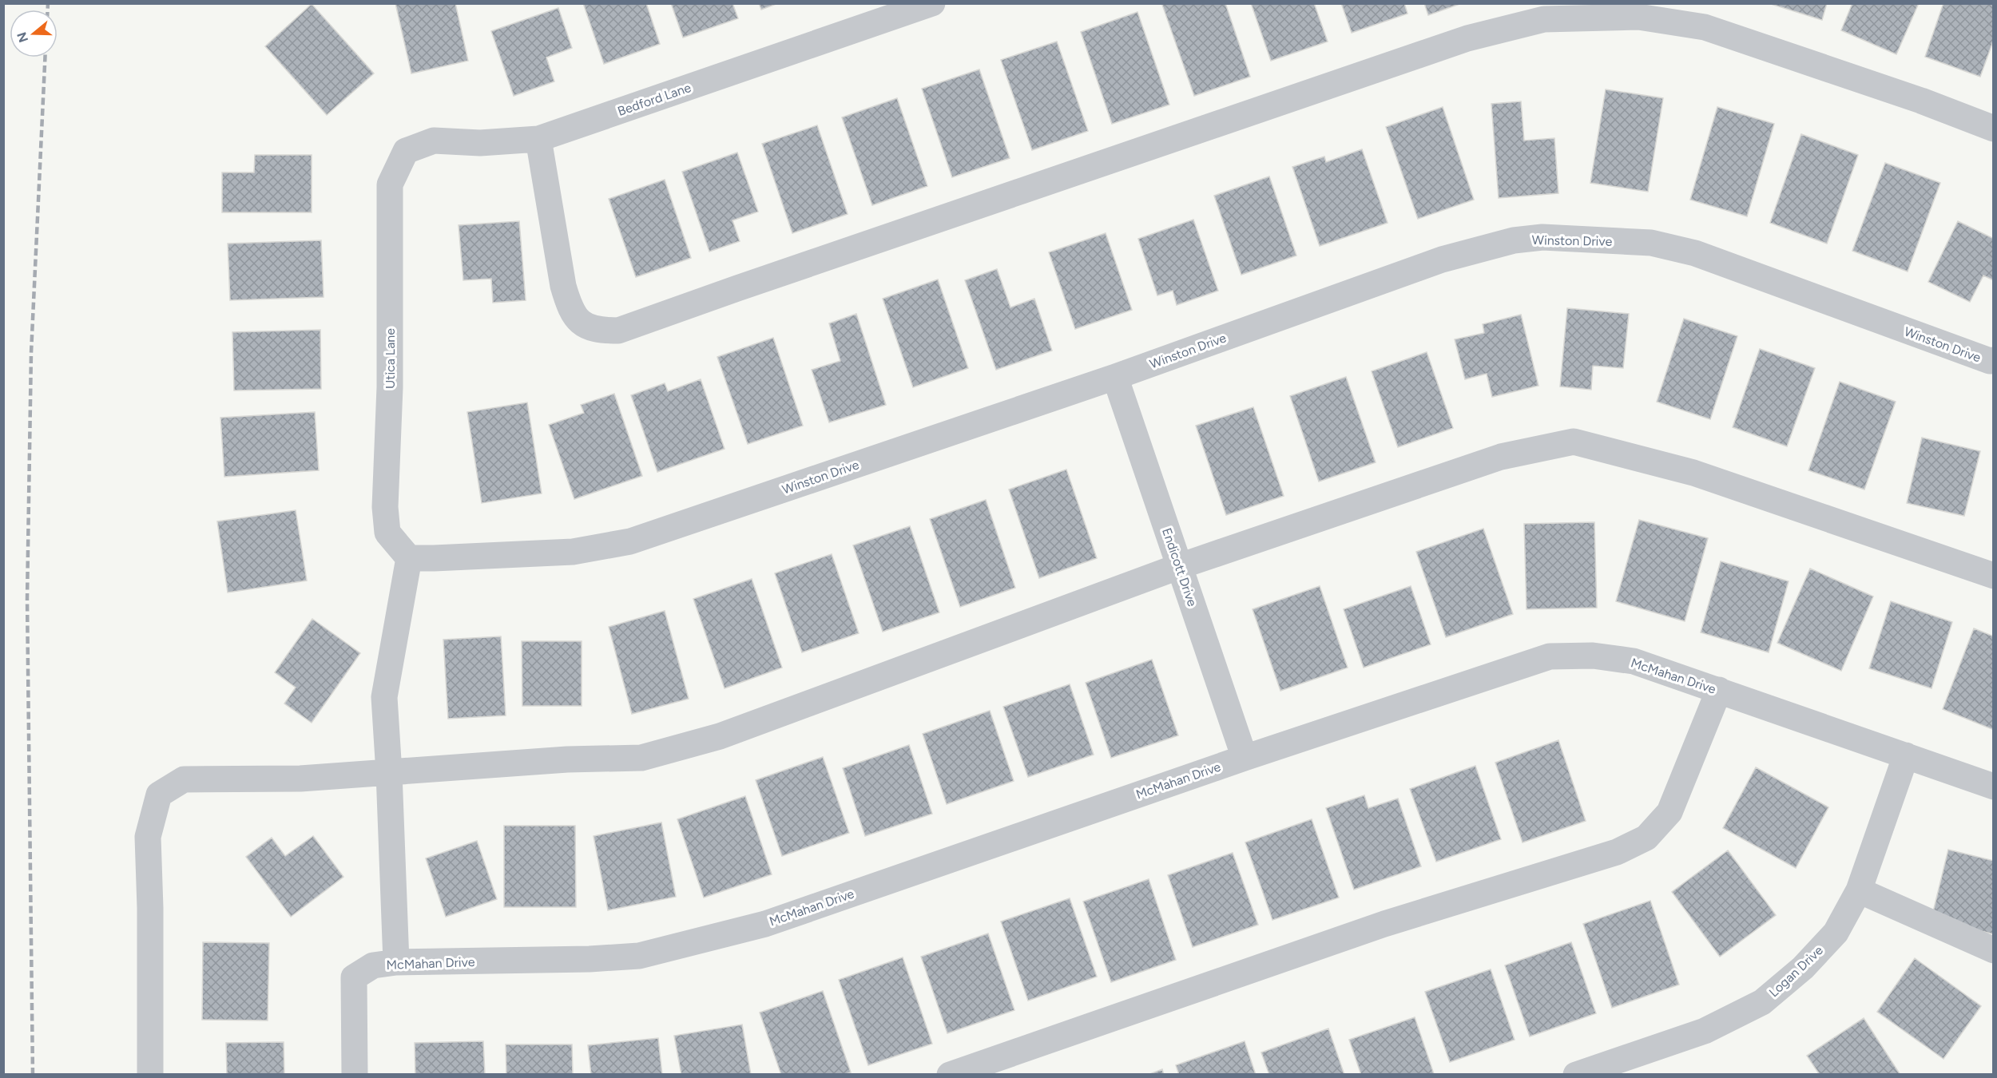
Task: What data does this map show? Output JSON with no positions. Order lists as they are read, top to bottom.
{
  "streets": {
    "street": [
      "Bedford Lane",
      "Winston Drive",
      "Utica Lane",
      "Endicott Drive",
      "McMahan Drive",
      "Logan Drive"
    ]
  },
  "crossings": [
    ["Bedford Lane", "Utica Lane"],
    ["Winston Drive", "Utica Lane"],
    ["Winston Drive", "Endicott Drive"],
    ["Endicott Drive", "McMahan Drive"],
    ["McMahan Drive", "Logan Drive"]
  ],
  "north": "left"
}
